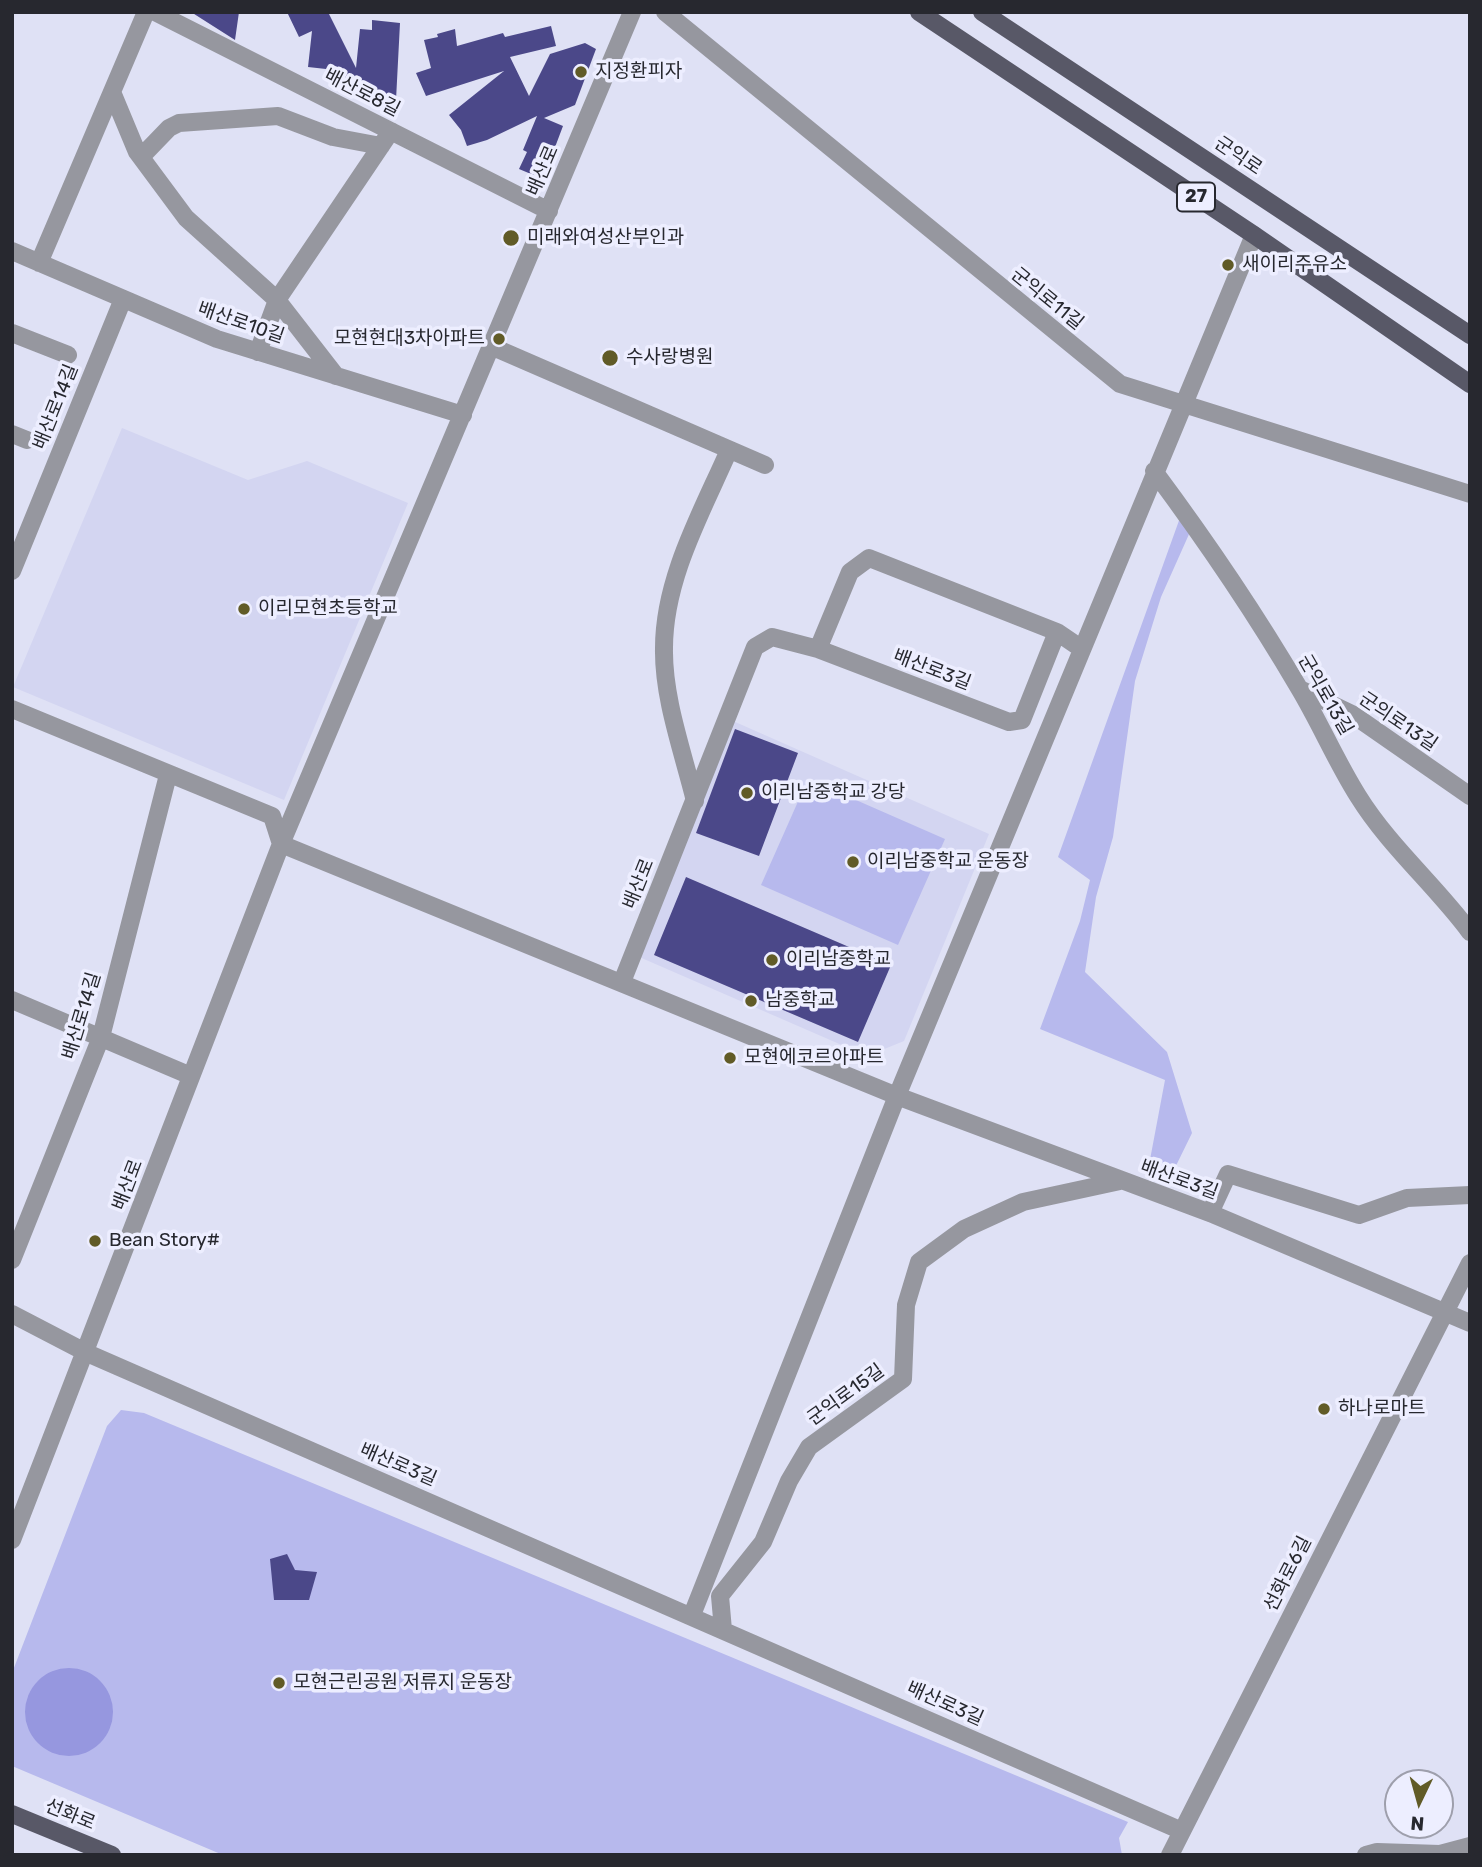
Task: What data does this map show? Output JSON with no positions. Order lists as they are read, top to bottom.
{
  "streets": {
    "main road": ["군익로", "27", "선화로"],
    "street": [
      "배산로8길",
      "배산로",
      "군익로11길",
      "배산로10길",
      "배산로14길",
      "배산로3길",
      "군익로13길",
      "군의로13길",
      "군익로15길",
      "선화로6길"
    ]
  },
  "crossings": [
    ["배산로8길", "배산로"],
    ["배산로", "배산로10길"],
    ["배산로", "배산로3길"],
    ["배산로10길", "배산로14길"],
    ["배산로3길", "군익로15길"],
    ["배산로3길", "선화로6길"],
    ["군익로13길", "군의로13길"]
  ],
  "places": [
    "지정환피자",
    "미래와여성산부인과",
    "새이리주유소",
    "모현현대3차아파트",
    "수사랑병원",
    "이리모현초등학교",
    "이리남중학교 강당",
    "이리남중학교 운동장",
    "이리남중학교",
    "남중학교",
    "모현에코르아파트",
    "Bean Story#",
    "하나로마트",
    "모현근린공원 저류지 운동장"
  ],
  "north": "bottom"
}
